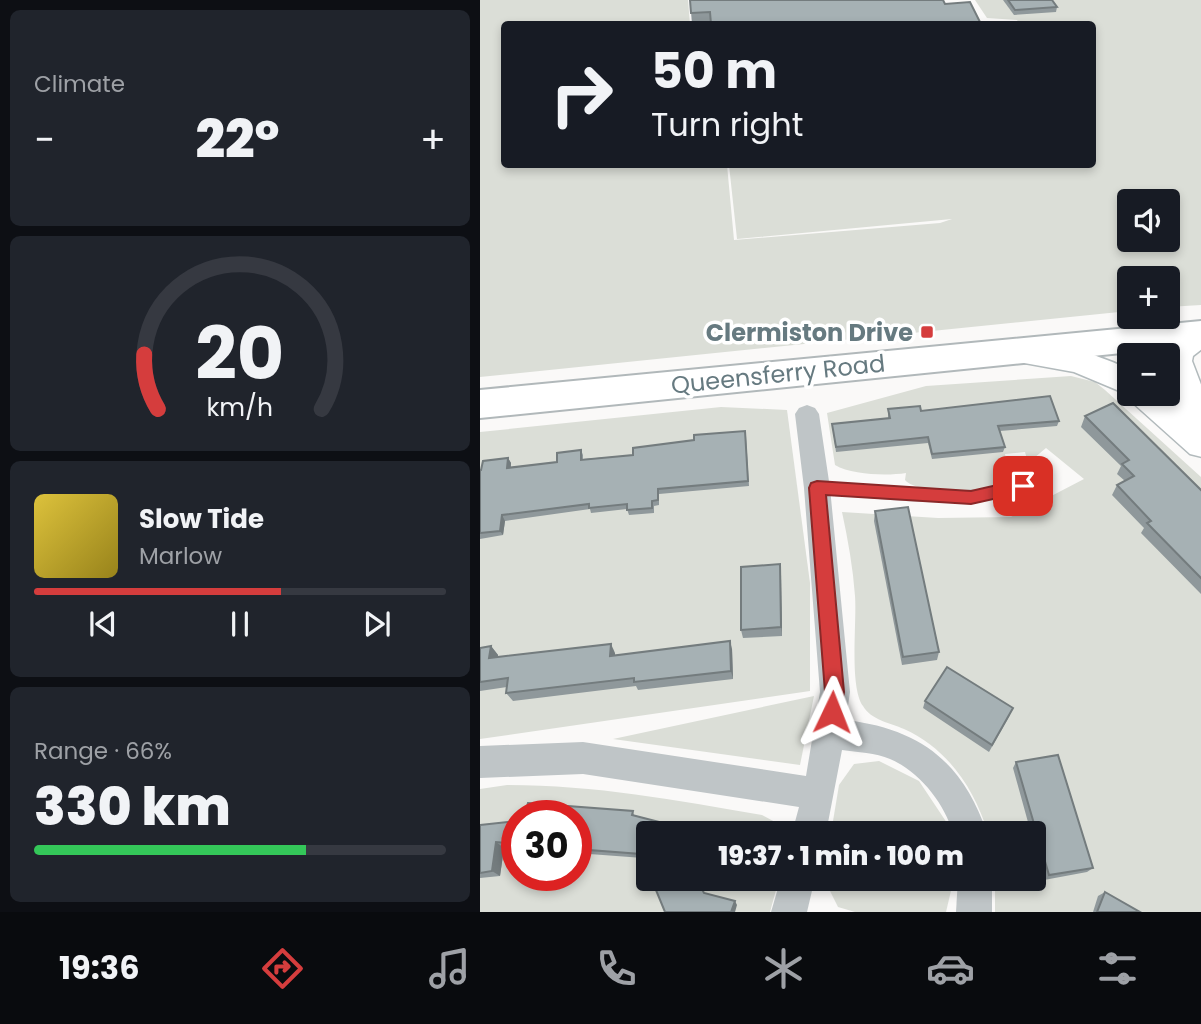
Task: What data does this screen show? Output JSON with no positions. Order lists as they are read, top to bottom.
{
  "streets": {
    "main road": ["Queensferry Road"]
  },
  "places": {
    "transit": ["Clermiston Drive"]
  },
  "page": {
    "tile": [
      "Climate",
      ["Range · 66%", "330 km"]
    ],
    "turn": ["50 m", "Turn right"],
    "heat": ["−", "22°", "+"],
    "map_buttons": ["+", "−"],
    "song": ["Slow Tide", "Marlow"],
    "limit": "30",
    "trip": "19:37 · 1 min · 100 m",
    "tabs": "19:36",
    "gauge": ["20", "km/h"]
  }
}
